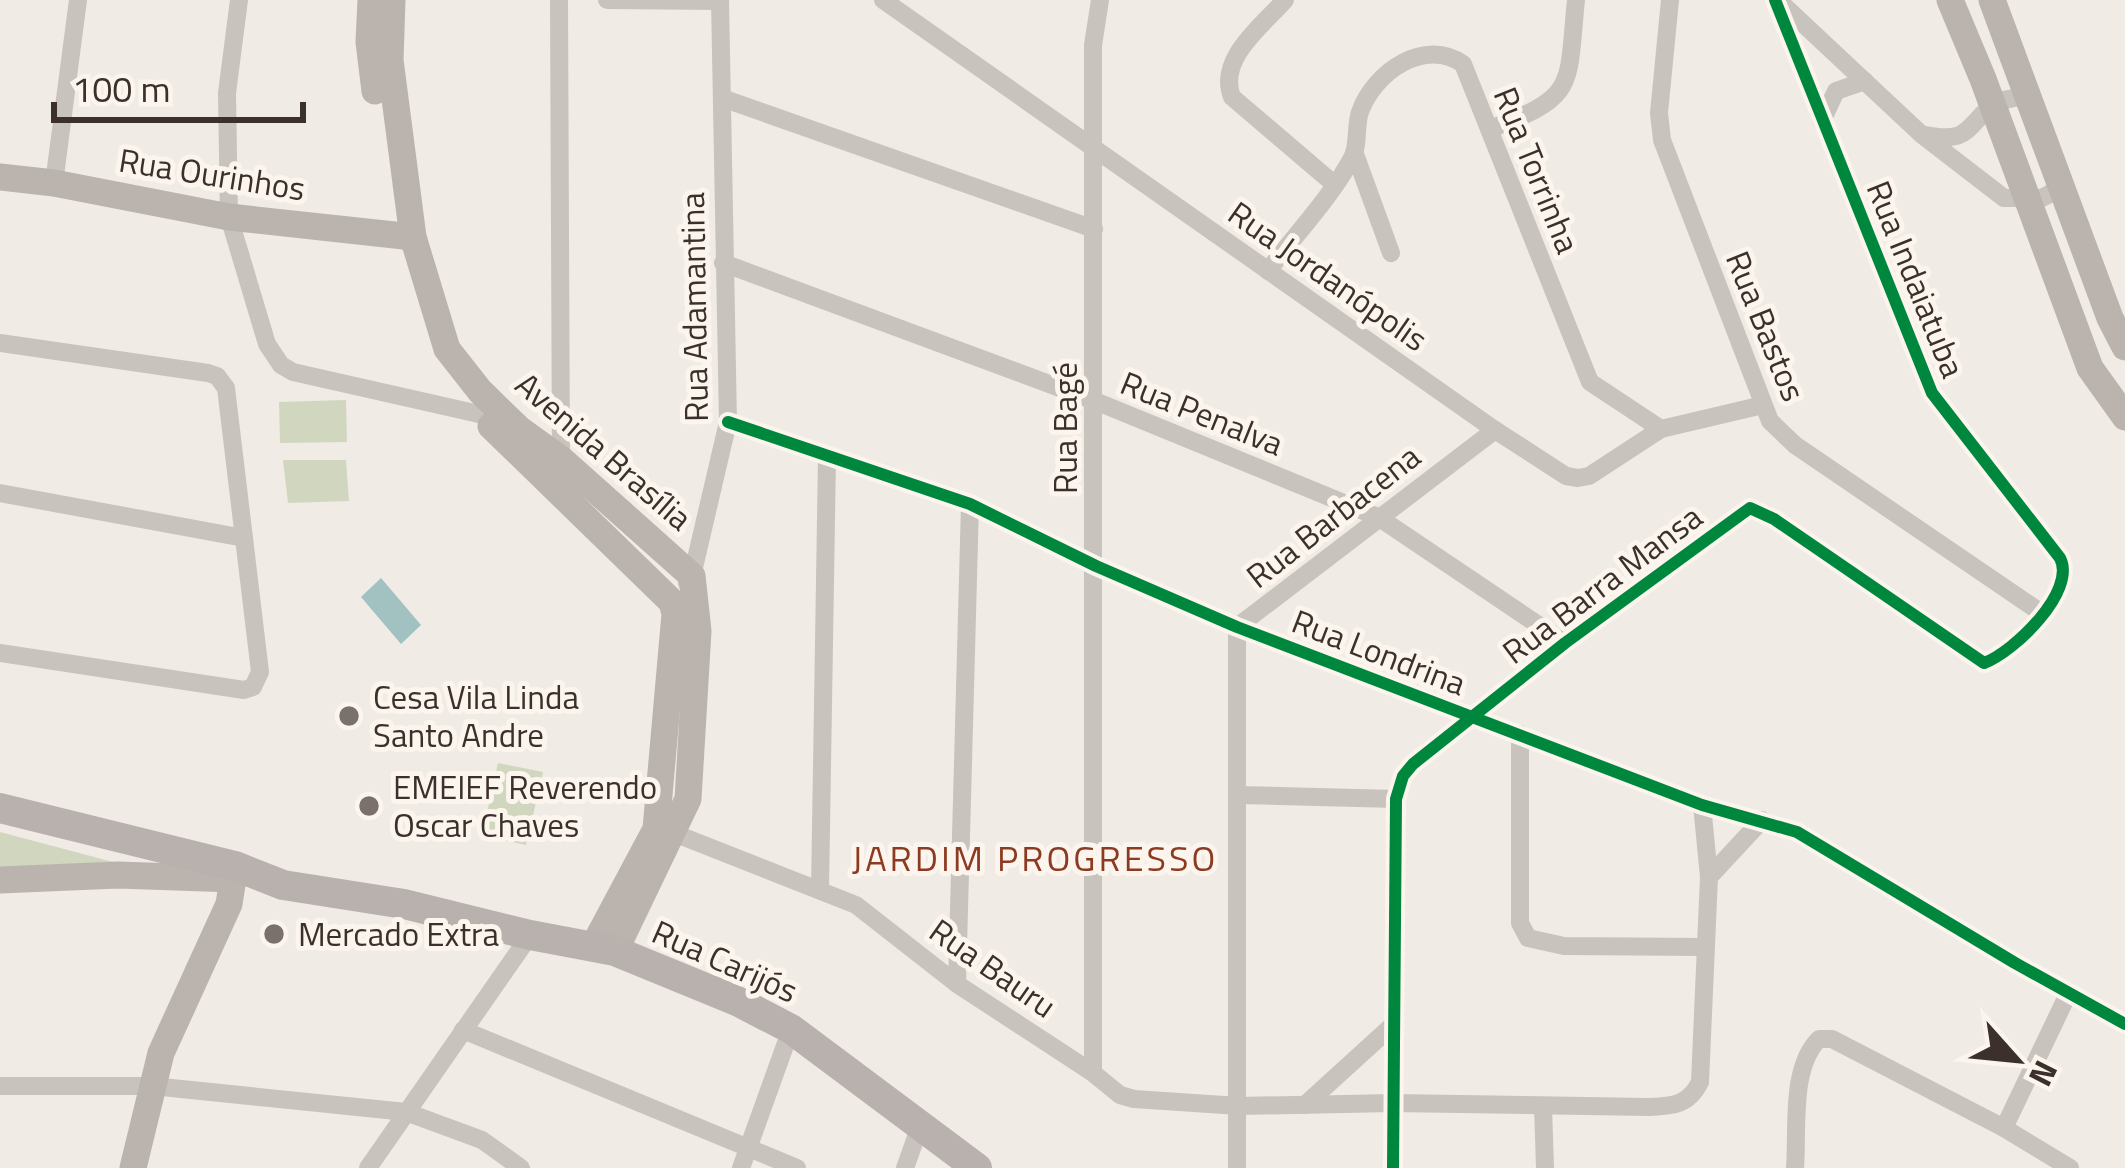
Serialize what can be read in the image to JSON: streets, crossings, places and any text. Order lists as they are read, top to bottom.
{
  "streets": {
    "main road": ["Rua Ourinhos", "Avenida Brasília", "Rua Carijós"],
    "street": [
      "Rua Torrinha",
      "Rua Jordanópolis",
      "Rua Indaiatuba",
      "Rua Adamantina",
      "Rua Bastos",
      "Rua Penalva",
      "Rua Bagé",
      "Rua Barbacena",
      "Rua Barra Mansa",
      "Rua Londrina",
      "Rua Bauru"
    ]
  },
  "crossings": [
    ["Rua Torrinha", "Rua Jordanópolis"],
    ["Rua Ourinhos", "Avenida Brasília"],
    ["Rua Jordanópolis", "Rua Bastos"],
    ["Rua Jordanópolis", "Rua Bagé"],
    ["Rua Jordanópolis", "Rua Barbacena"],
    ["Rua Indaiatuba", "Rua Bastos"],
    ["Rua Indaiatuba", "Rua Barra Mansa"],
    ["Rua Adamantina", "Rua Penalva"],
    ["Rua Adamantina", "Avenida Brasília"],
    ["Rua Adamantina", "Rua Londrina"],
    ["Rua Bastos", "Rua Barra Mansa"],
    ["Rua Penalva", "Rua Bagé"],
    ["Rua Penalva", "Rua Barbacena"],
    ["Rua Penalva", "Rua Barra Mansa"],
    ["Rua Bagé", "Rua Londrina"],
    ["Rua Bagé", "Rua Bauru"],
    ["Avenida Brasília", "Rua Carijós"],
    ["Avenida Brasília", "Rua Bauru"],
    ["Rua Barbacena", "Rua Londrina"],
    ["Rua Barbacena", "Rua Bauru"],
    ["Rua Barra Mansa", "Rua Londrina"]
  ],
  "districts": ["JARDIM PROGRESSO"],
  "places": ["Cesa Vila Linda Santo Andre", "EMEIEF Reverendo Oscar Chaves", "Mercado Extra"],
  "scale_bar": "100 m",
  "north": "bottom right"
}
